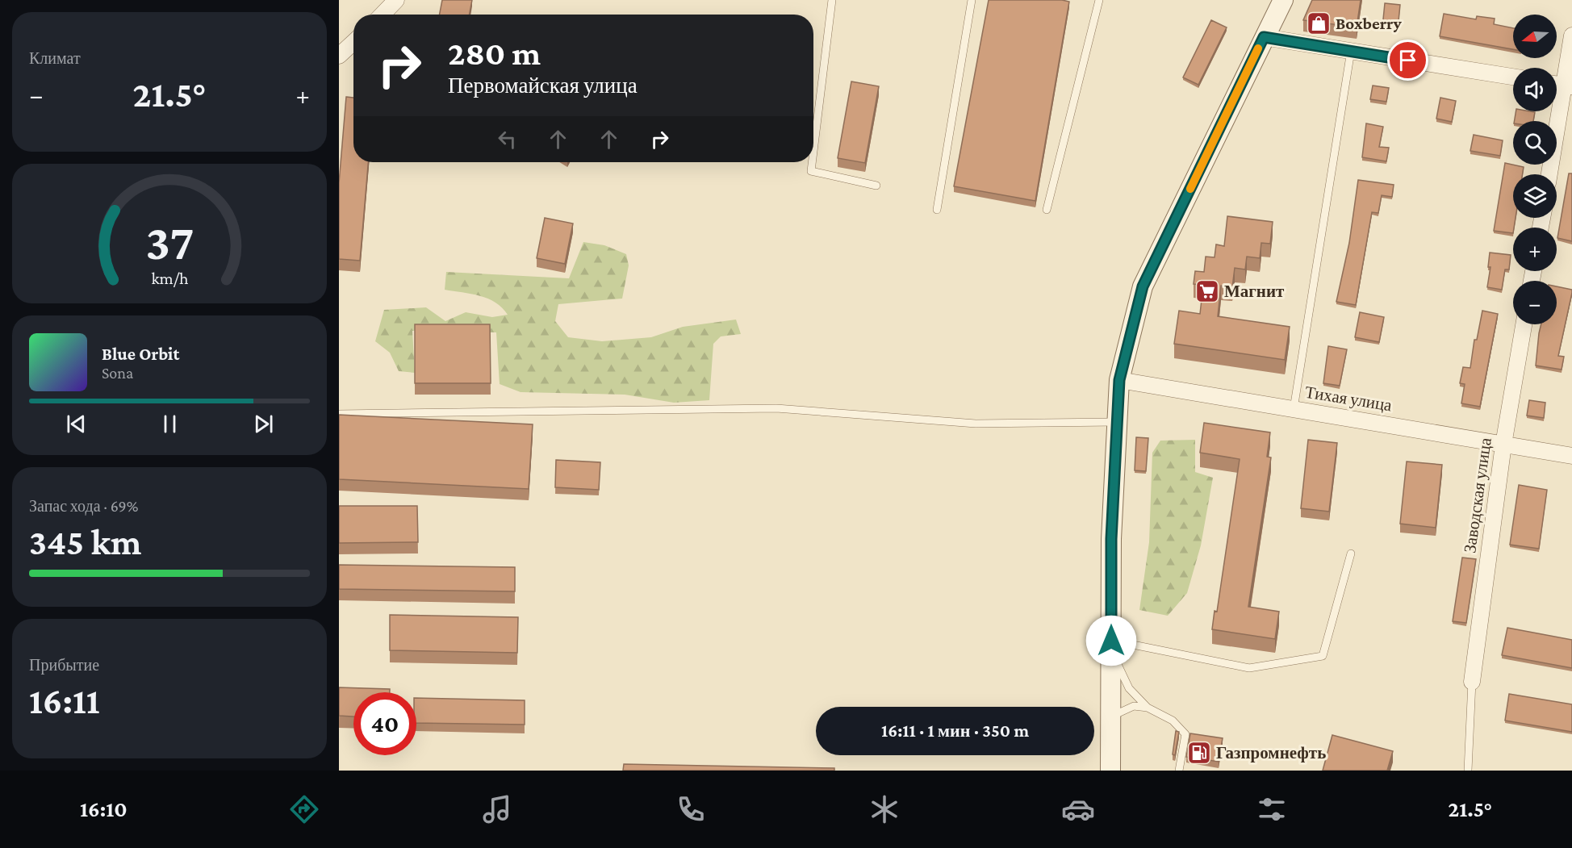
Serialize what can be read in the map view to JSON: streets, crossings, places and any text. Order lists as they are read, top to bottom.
{
  "streets": {
    "street": ["Тихая улица", "Заводская улица"]
  },
  "crossings": [
    ["Тихая улица", "Заводская улица"]
  ],
  "places": {
    "shop": ["Boxberry"],
    "supermarket": ["Магнит"],
    "fuel station": ["Газпромнефть"]
  },
  "north": "left",
  "page": {
    "tile": [
      "Климат",
      ["Запас хода · 69%", "345 km"],
      ["Прибытие", "16:11"]
    ],
    "map_buttons": ["+", "−"],
    "turn": ["280 m", "Первомайская улица"],
    "heat": ["−", "21.5°", "+"],
    "song": ["Blue Orbit", "Sona"],
    "limit": "40",
    "trip": "16:11 · 1 мин · 350 m",
    "tabs": ["16:10", "21.5°"],
    "gauge": ["37", "km/h"]
  }
}
